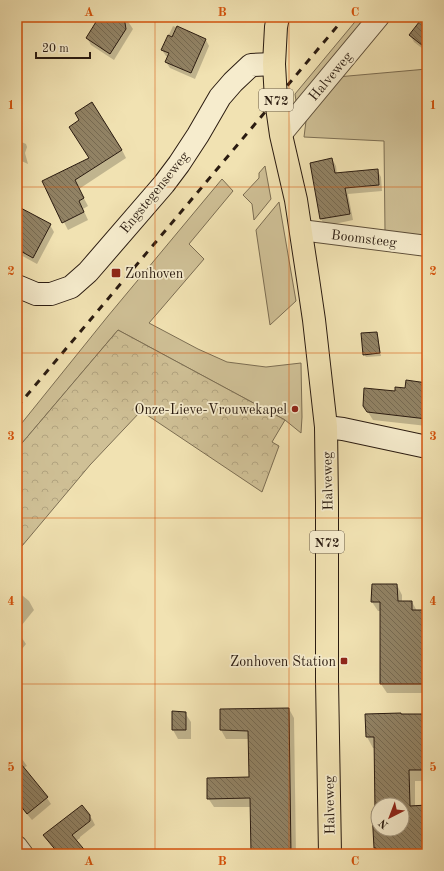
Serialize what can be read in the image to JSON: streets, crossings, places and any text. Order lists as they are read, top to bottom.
{
  "streets": {
    "main road": ["Halveweg", "N72"],
    "street": ["Engstegenseweg", "Boomsteeg"]
  },
  "crossings": [
    ["Halveweg", "N72"],
    ["Halveweg", "Engstegenseweg"],
    ["Halveweg", "Boomsteeg"],
    ["N72", "Engstegenseweg"]
  ],
  "places": {
    "transit": ["Zonhoven", "Zonhoven Station"],
    "other": ["Onze-Lieve-Vrouwekapel"]
  },
  "scale_bar": "20 m",
  "north": "bottom left",
  "grid": {
    "columns": ["A", "B", "C"],
    "rows": [
      "1",
      "2",
      "3",
      "4",
      "5"
    ]
  }
}
